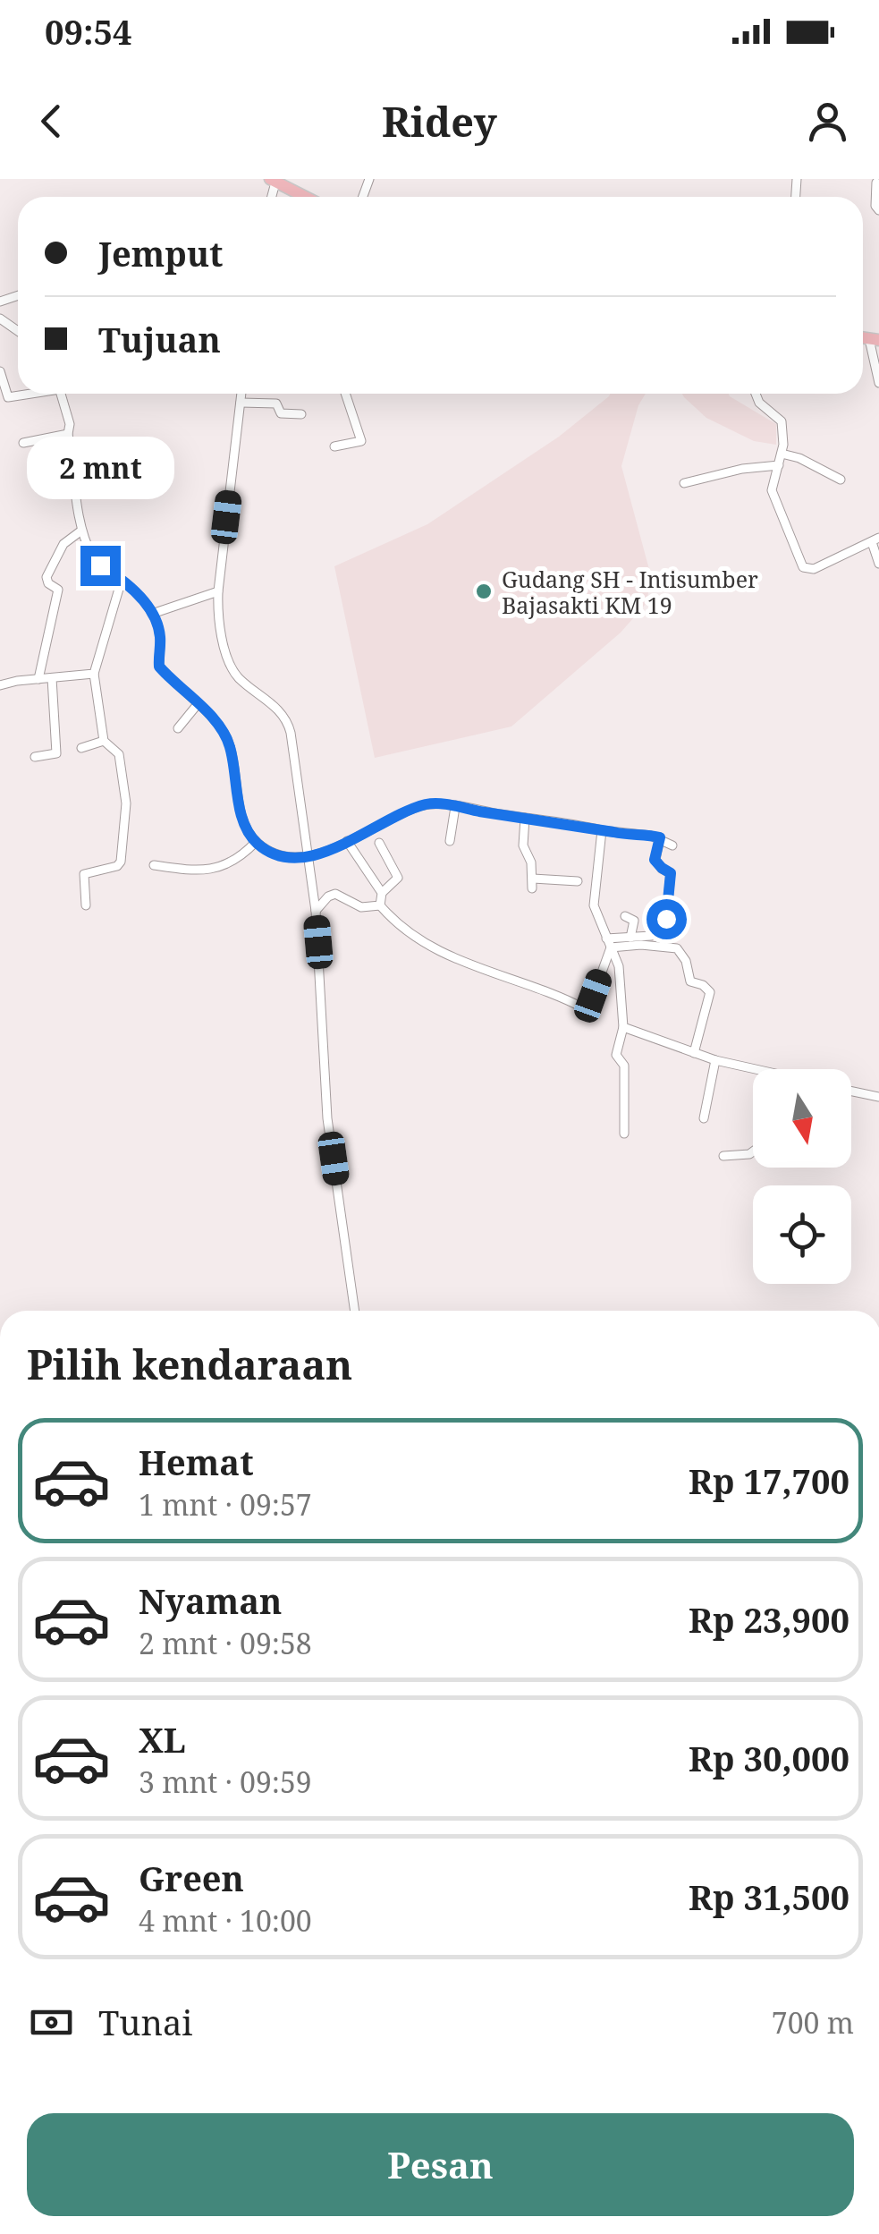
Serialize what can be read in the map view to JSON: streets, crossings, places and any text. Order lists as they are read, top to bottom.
{
  "places": ["Gudang SH - Intisumber Bajasakti KM 19"],
  "north": "bottom",
  "page": {
    "status": "09:54",
    "header": "Ridey",
    "banner": ["Jemput", "Tujuan"],
    "bubble": "2 mnt",
    "heading": "Pilih kendaraan",
    "list": [
      {
        "name": "Hemat",
        "note": "1 mnt · 09:57",
        "value": "Rp 17,700"
      },
      {
        "name": "Nyaman",
        "note": "2 mnt · 09:58",
        "value": "Rp 23,900"
      },
      {
        "name": "XL",
        "note": "3 mnt · 09:59",
        "value": "Rp 30,000"
      },
      {
        "name": "Green",
        "note": "4 mnt · 10:00",
        "value": "Rp 31,500"
      }
    ],
    "pay": ["Tunai", "700 m"],
    "buttons": "Pesan"
  }
}
